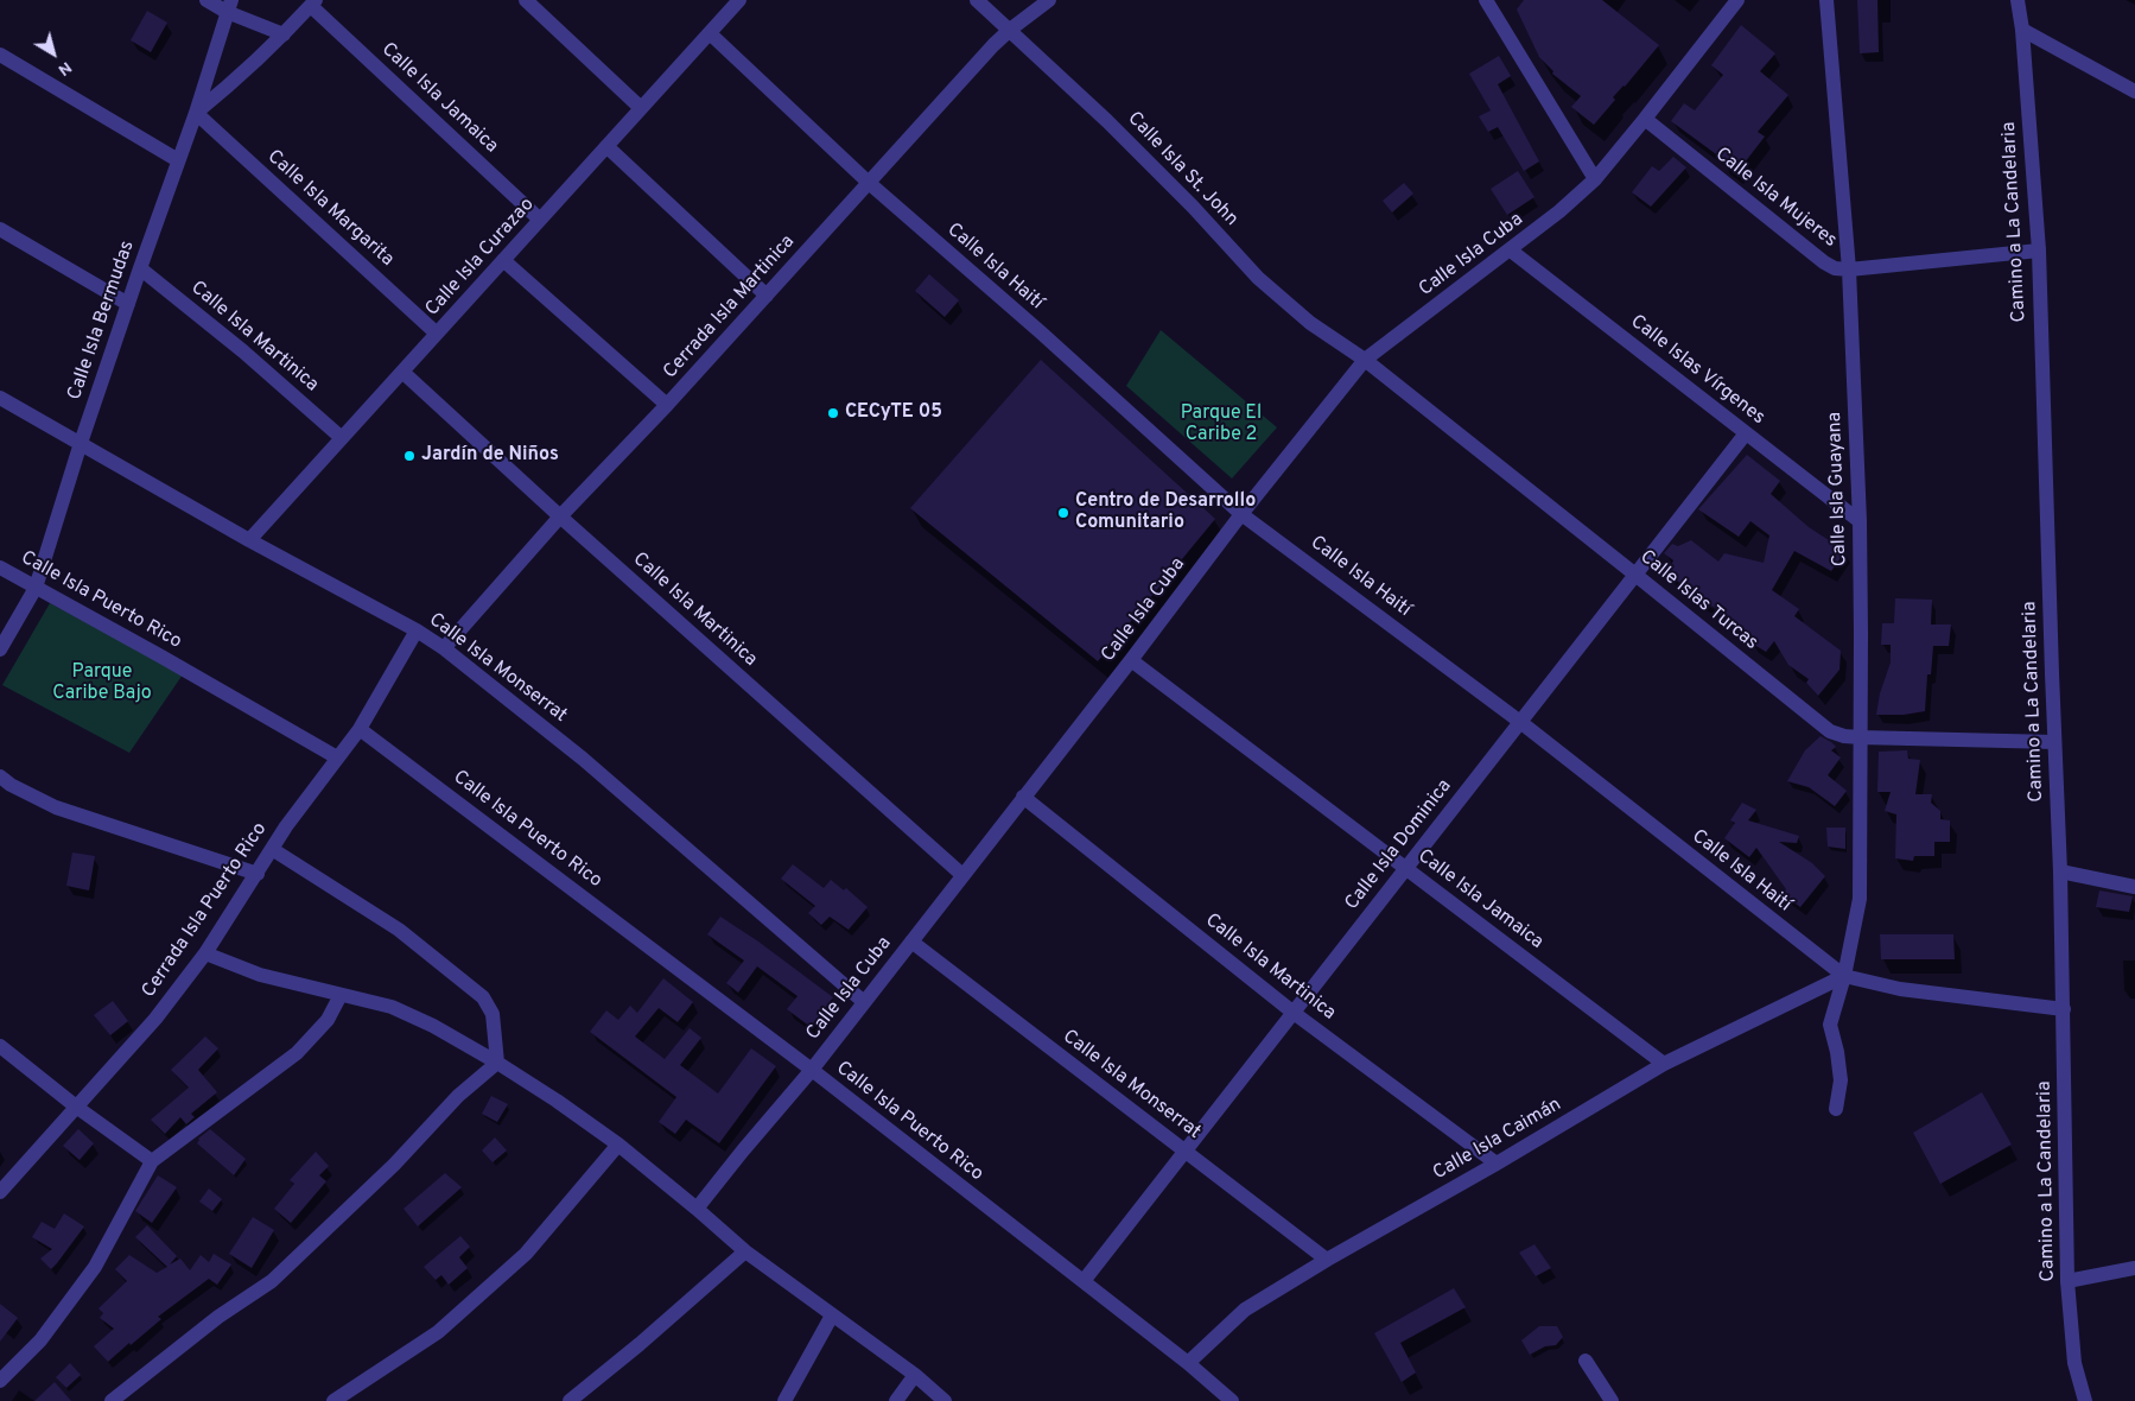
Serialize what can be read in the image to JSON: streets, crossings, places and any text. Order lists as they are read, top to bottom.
{
  "streets": {
    "street": [
      "Calle Isla Jamaica",
      "Calle Isla St. John",
      "Calle Isla Mujeres",
      "Calle Isla Margarita",
      "Camino a La Candelaria",
      "Calle Isla Cuba",
      "Calle Isla Curazao",
      "Calle Isla Haití",
      "Cerrada Isla Martinica",
      "Calle Isla Bermudas",
      "Calle Isla Martinica",
      "Calle Islas Vírgenes",
      "Calle Isla Guayana",
      "Calle Isla Puerto Rico",
      "Calle Islas Turcas",
      "Calle Isla Monserrat",
      "Calle Isla Dominica",
      "Cerrada Isla Puerto Rico",
      "Calle Isla Caimán"
    ]
  },
  "crossings": [
    ["Calle Isla Jamaica", "Calle Isla Cuba"],
    ["Calle Isla Jamaica", "Calle Isla Curazao"],
    ["Calle Isla Jamaica", "Calle Isla Dominica"],
    ["Calle Isla Jamaica", "Calle Isla Caimán"],
    ["Calle Isla St. John", "Calle Isla Cuba"],
    ["Calle Isla St. John", "Cerrada Isla Martinica"],
    ["Calle Isla St. John", "Calle Islas Turcas"],
    ["Calle Isla Mujeres", "Camino a La Candelaria"],
    ["Calle Isla Mujeres", "Calle Isla Cuba"],
    ["Calle Isla Mujeres", "Calle Isla Guayana"],
    ["Calle Isla Margarita", "Calle Isla Curazao"],
    ["Calle Isla Margarita", "Calle Isla Bermudas"],
    ["Camino a La Candelaria", "Calle Isla Haití"],
    ["Camino a La Candelaria", "Calle Islas Turcas"],
    ["Calle Isla Cuba", "Calle Isla Haití"],
    ["Calle Isla Cuba", "Calle Isla Martinica"],
    ["Calle Isla Cuba", "Calle Islas Vírgenes"],
    ["Calle Isla Cuba", "Calle Isla Puerto Rico"],
    ["Calle Isla Cuba", "Calle Islas Turcas"],
    ["Calle Isla Cuba", "Calle Isla Monserrat"],
    ["Calle Isla Curazao", "Calle Isla Haití"],
    ["Calle Isla Curazao", "Calle Isla Martinica"],
    ["Calle Isla Curazao", "Calle Isla Monserrat"],
    ["Calle Isla Haití", "Cerrada Isla Martinica"],
    ["Calle Isla Haití", "Calle Isla Guayana"],
    ["Calle Isla Haití", "Calle Isla Dominica"],
    ["Calle Isla Haití", "Calle Isla Caimán"],
    ["Cerrada Isla Martinica", "Calle Isla Martinica"],
    ["Cerrada Isla Martinica", "Calle Isla Monserrat"],
    ["Calle Isla Bermudas", "Calle Isla Martinica"],
    ["Calle Isla Bermudas", "Calle Isla Puerto Rico"],
    ["Calle Isla Bermudas", "Calle Isla Monserrat"],
    ["Calle Isla Martinica", "Calle Isla Dominica"],
    ["Calle Isla Martinica", "Calle Isla Caimán"],
    ["Calle Islas Vírgenes", "Calle Isla Guayana"],
    ["Calle Islas Vírgenes", "Calle Isla Dominica"],
    ["Calle Isla Guayana", "Calle Islas Turcas"],
    ["Calle Isla Guayana", "Calle Isla Caimán"],
    ["Calle Isla Puerto Rico", "Calle Isla Dominica"],
    ["Calle Isla Puerto Rico", "Cerrada Isla Puerto Rico"],
    ["Calle Isla Puerto Rico", "Calle Isla Caimán"],
    ["Calle Islas Turcas", "Calle Isla Dominica"],
    ["Calle Isla Monserrat", "Calle Isla Dominica"],
    ["Calle Isla Monserrat", "Cerrada Isla Puerto Rico"],
    ["Calle Isla Monserrat", "Calle Isla Caimán"]
  ],
  "parks": ["Parque El Caribe 2", "Parque Caribe Bajo"],
  "places": ["CECyTE 05", "Jardín de Niños", "Centro de Desarrollo Comunitario"],
  "north": "bottom right"
}
